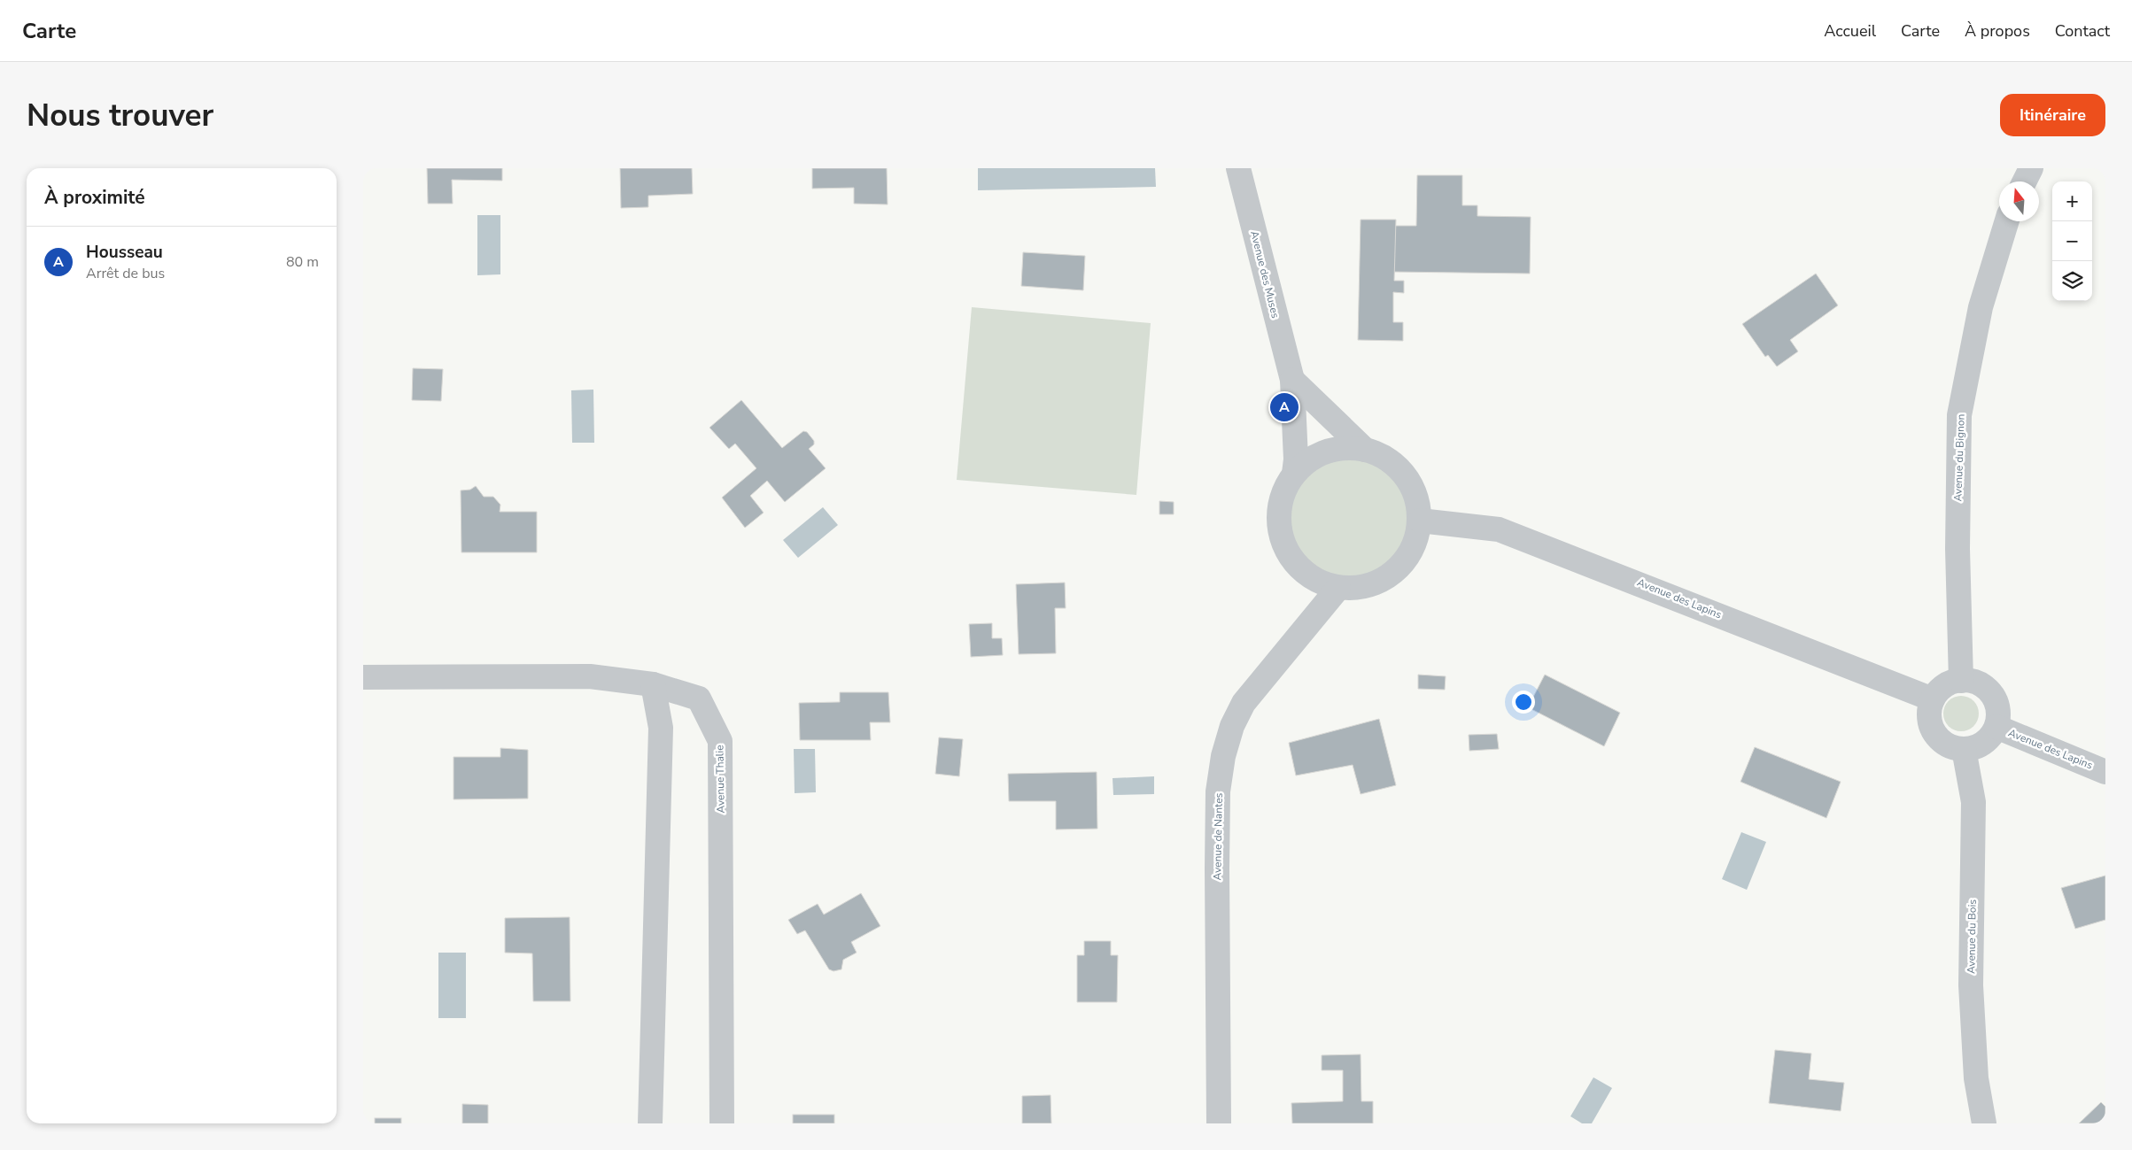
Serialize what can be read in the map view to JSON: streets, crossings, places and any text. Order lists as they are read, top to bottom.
{
  "streets": {
    "street": [
      "Avenue des Muses",
      "Avenue du Bignon",
      "Avenue des Lapins",
      "Avenue Thalie",
      "Avenue de Nantes",
      "Avenue du Bois"
    ]
  },
  "crossings": [
    ["Avenue des Muses", "Avenue des Lapins"],
    ["Avenue des Muses", "Avenue de Nantes"],
    ["Avenue du Bignon", "Avenue des Lapins"],
    ["Avenue du Bignon", "Avenue du Bois"],
    ["Avenue des Lapins", "Avenue de Nantes"],
    ["Avenue des Lapins", "Avenue du Bois"]
  ],
  "north": "top",
  "page": {
    "header": "Carte",
    "nav": [
      "Accueil",
      "Carte",
      "À propos",
      "Contact"
    ],
    "buttons": "Itinéraire",
    "title": "Nous trouver",
    "heading": "À proximité",
    "map_buttons": ["+", "−"],
    "list": [
      {
        "mark": "A",
        "name": "Housseau",
        "note": "Arrêt de bus",
        "value": "80 m"
      }
    ],
    "pins": "A"
  }
}
